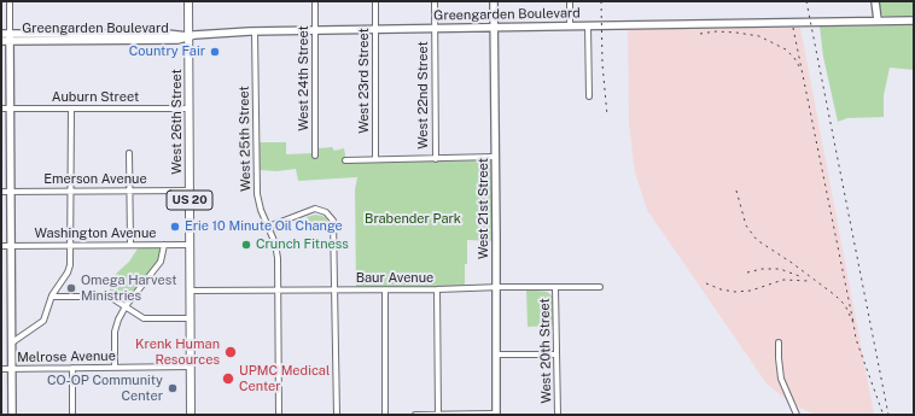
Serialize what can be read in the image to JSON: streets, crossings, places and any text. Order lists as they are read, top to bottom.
{
  "streets": {
    "main road": ["West 26th Street", "US 20"],
    "street": [
      "Greengarden Boulevard",
      "West 24th Street",
      "West 23rd Street",
      "West 22nd Street",
      "Auburn Street",
      "West 25th Street",
      "Emerson Avenue",
      "West 21st Street",
      "Washington Avenue",
      "Baur Avenue",
      "West 20th Street",
      "Melrose Avenue"
    ]
  },
  "crossings": [
    ["Greengarden Boulevard", "West 24th Street"],
    ["Greengarden Boulevard", "West 23rd Street"],
    ["Greengarden Boulevard", "West 22nd Street"],
    ["Greengarden Boulevard", "West 26th Street"],
    ["Greengarden Boulevard", "West 25th Street"],
    ["Greengarden Boulevard", "West 21st Street"],
    ["Auburn Street", "West 26th Street"],
    ["West 26th Street", "Emerson Avenue"],
    ["West 26th Street", "Washington Avenue"],
    ["West 26th Street", "Baur Avenue"],
    ["West 26th Street", "Melrose Avenue"],
    ["West 25th Street", "Baur Avenue"],
    ["West 21st Street", "Baur Avenue"],
    ["Baur Avenue", "West 20th Street"]
  ],
  "parks": ["Brabender Park"],
  "places": [
    "Country Fair",
    "Erie 10 Minute Oil Change",
    "Crunch Fitness",
    "Omega Harvest Ministries",
    "Krenk Human Resources",
    "UPMC Medical Center",
    "CO-OP Community Center"
  ]
}
